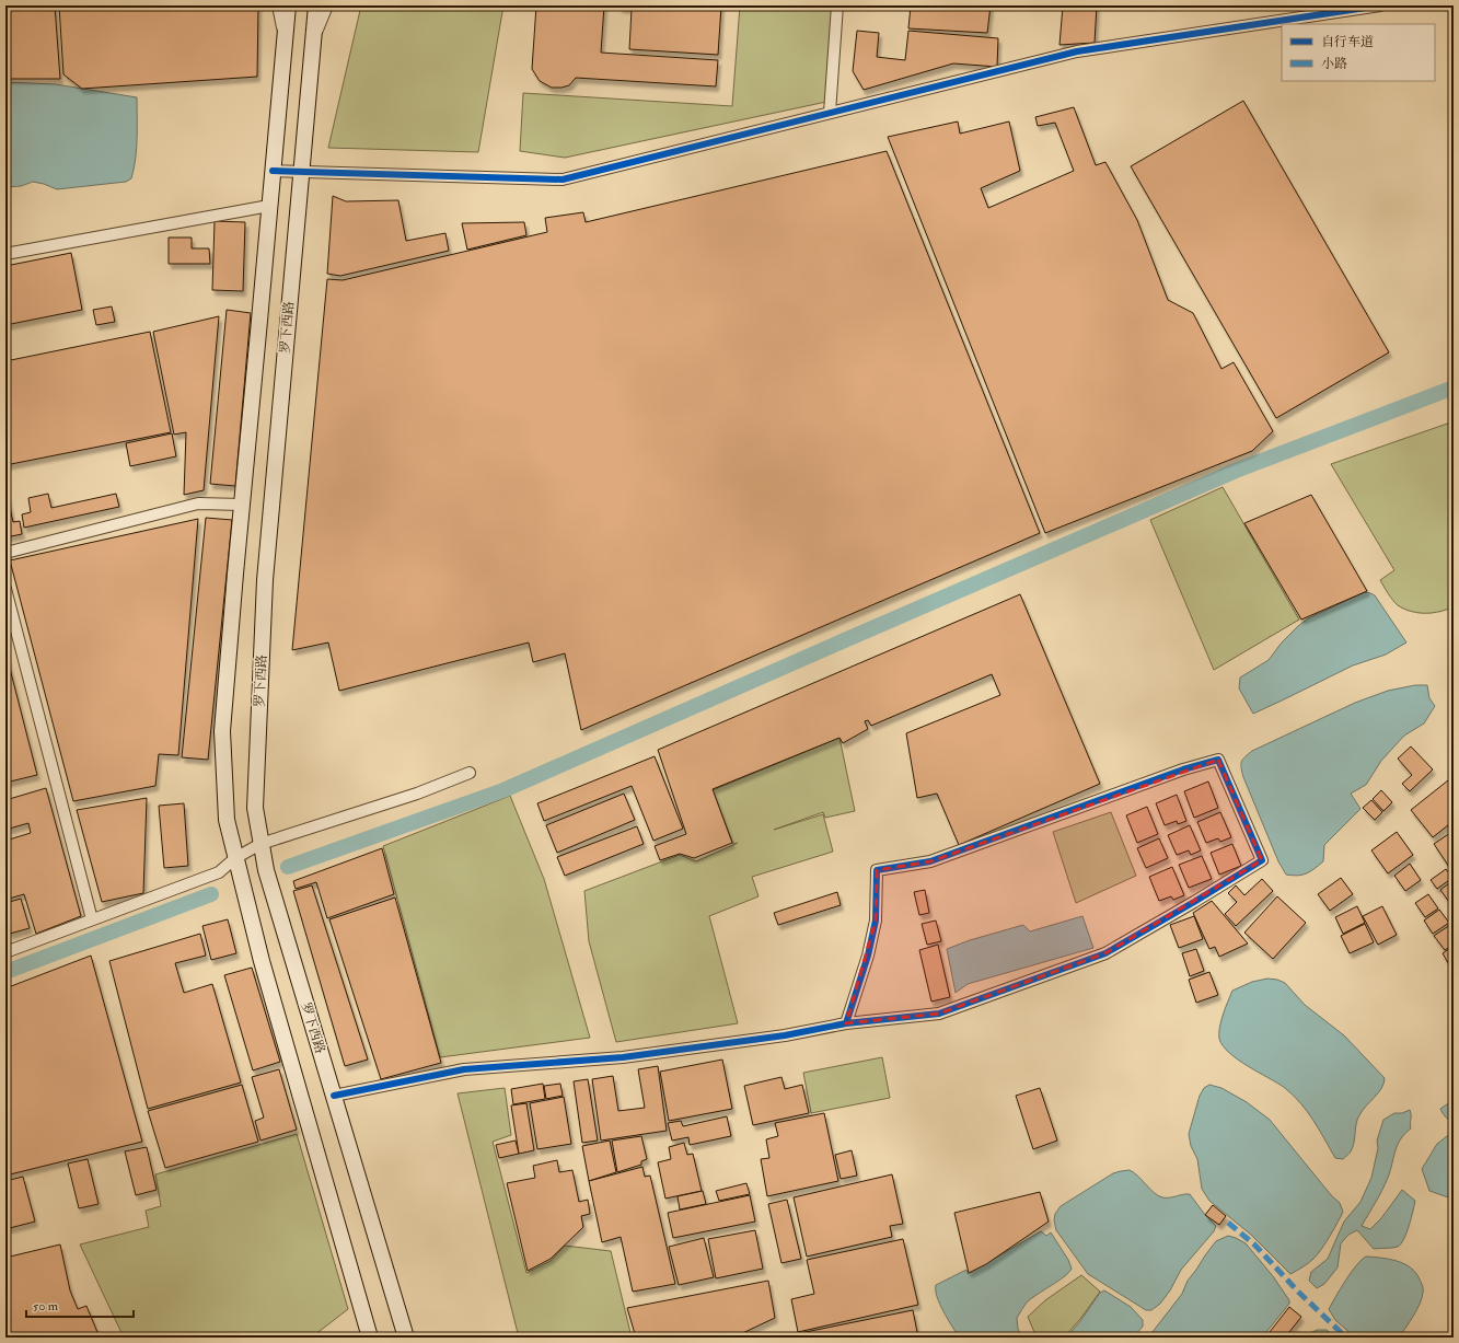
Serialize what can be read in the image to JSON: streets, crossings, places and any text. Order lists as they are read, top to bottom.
{
  "streets": {
    "main road": ["罗下西路"]
  },
  "legend": ["自行车道", "小路"],
  "scale_bar": "50 m"
}
